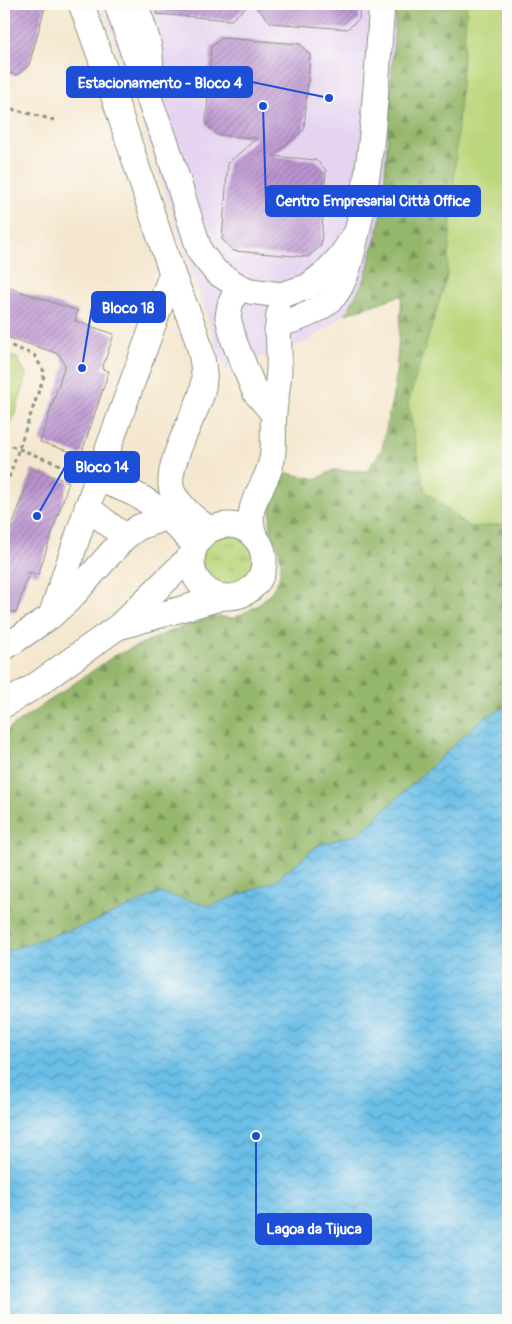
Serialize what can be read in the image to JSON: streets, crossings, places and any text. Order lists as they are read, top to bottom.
{
  "places": [
    "Estacionamento - Bloco 4",
    "Centro Empresarial Città Office",
    "Bloco 18",
    "Bloco 14",
    "Lagoa da Tijuca"
  ]
}
